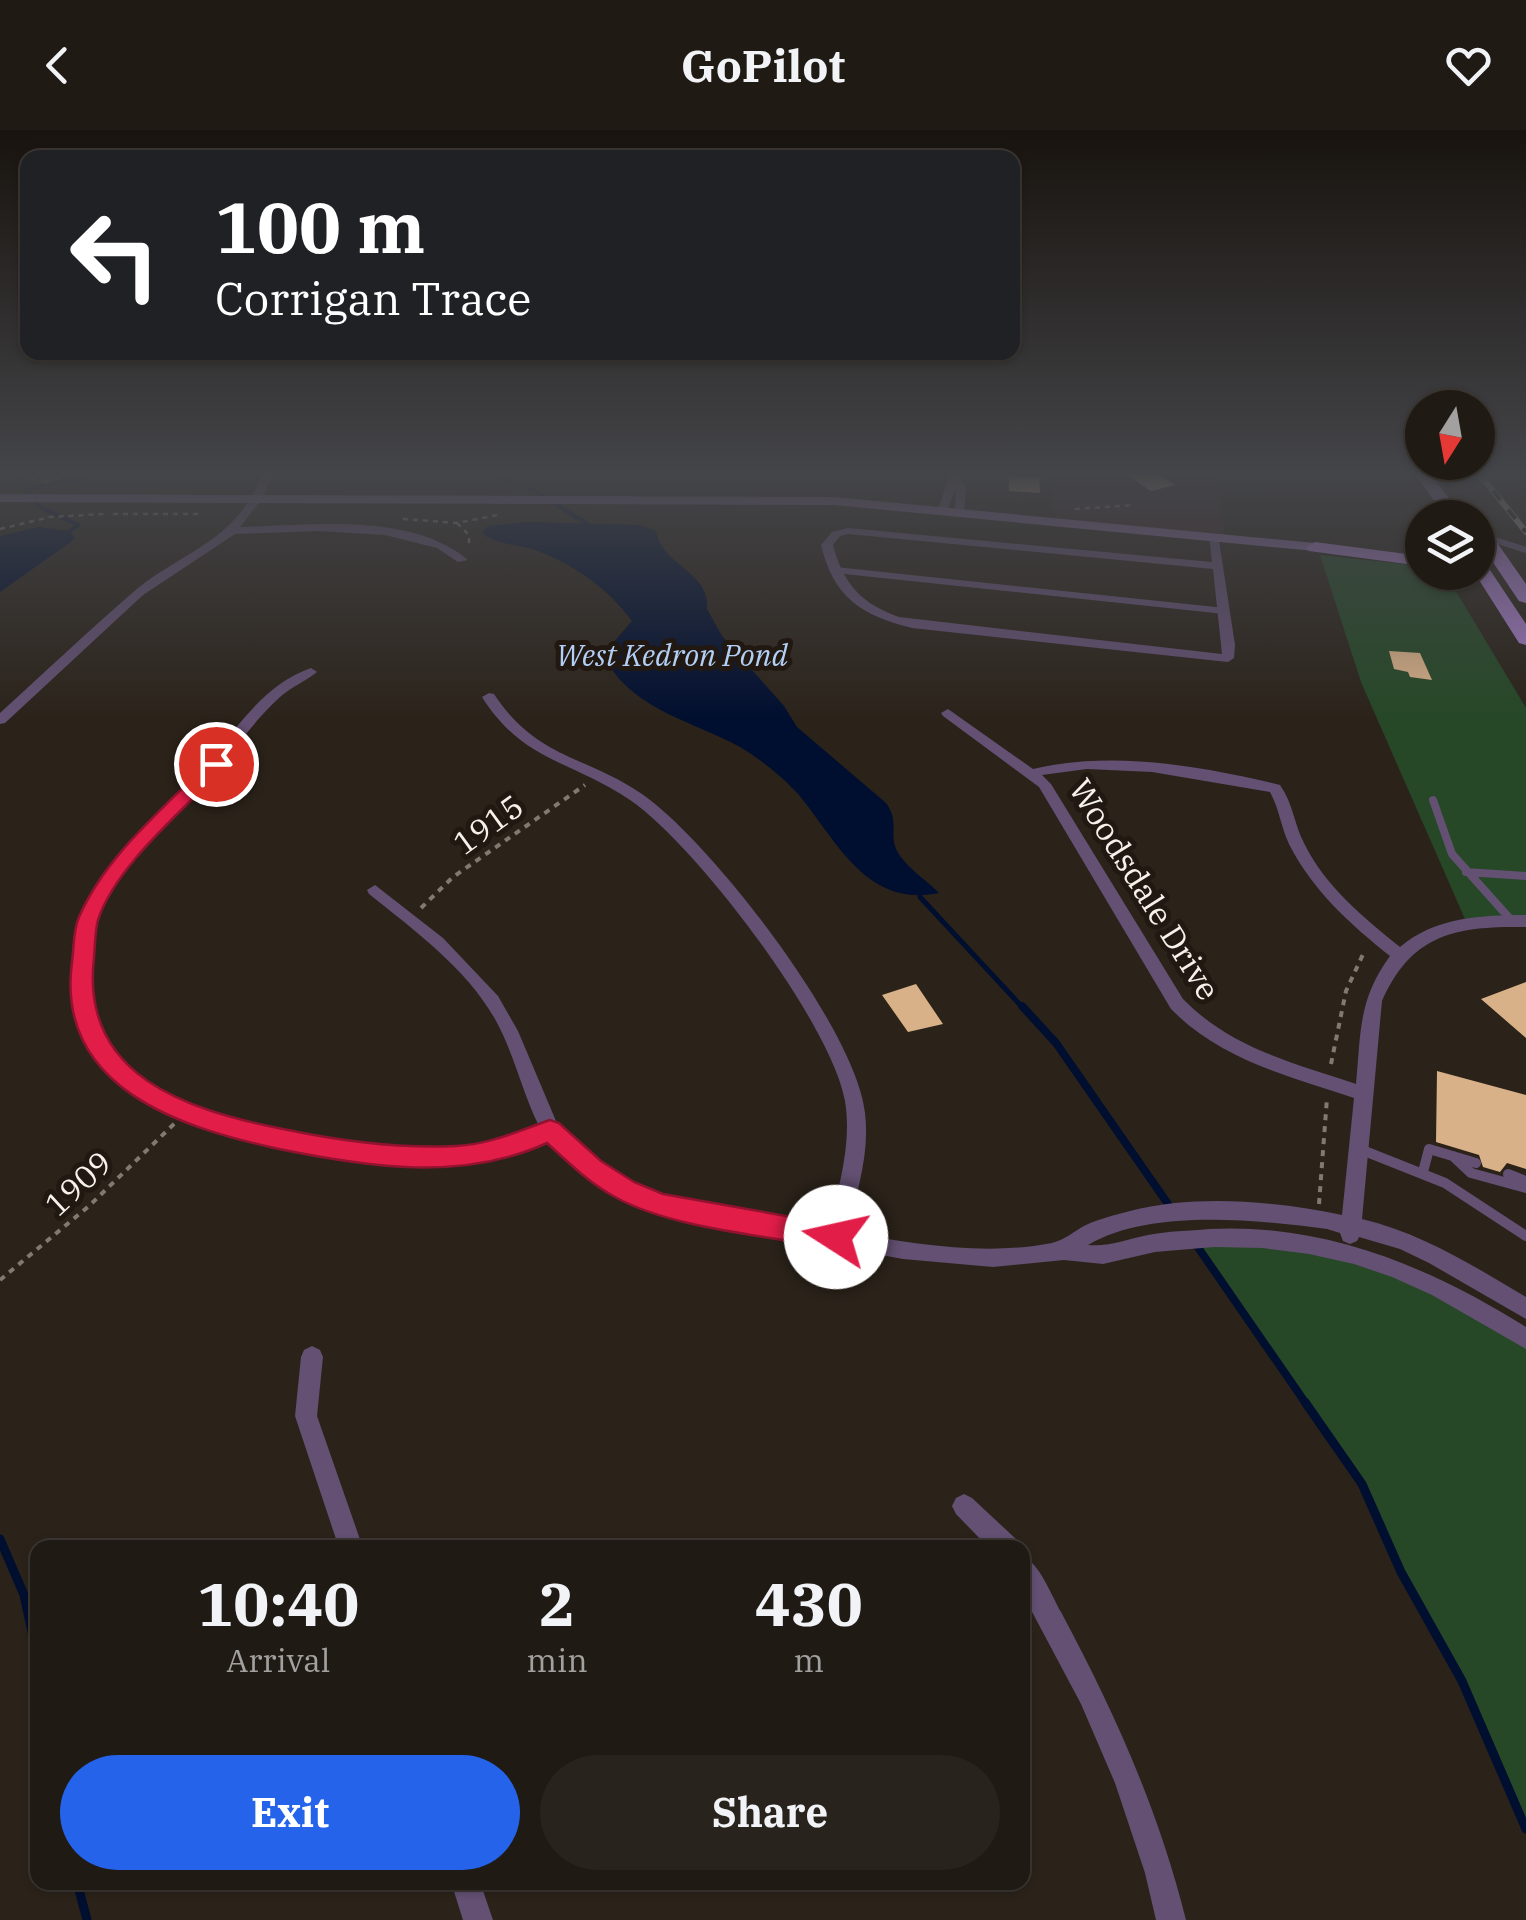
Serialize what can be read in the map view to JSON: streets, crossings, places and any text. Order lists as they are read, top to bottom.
{
  "streets": {
    "street": ["Woodsdale Drive"],
    "path": ["1915", "1909"]
  },
  "water": ["West Kedron Pond"],
  "north": "bottom",
  "page": {
    "header": "GoPilot",
    "turn": ["100 m", "Corrigan Trace"],
    "eta": [
      "10:40",
      "Arrival",
      "2",
      "min",
      "430",
      "m"
    ],
    "buttons": ["Exit", "Share"]
  }
}
